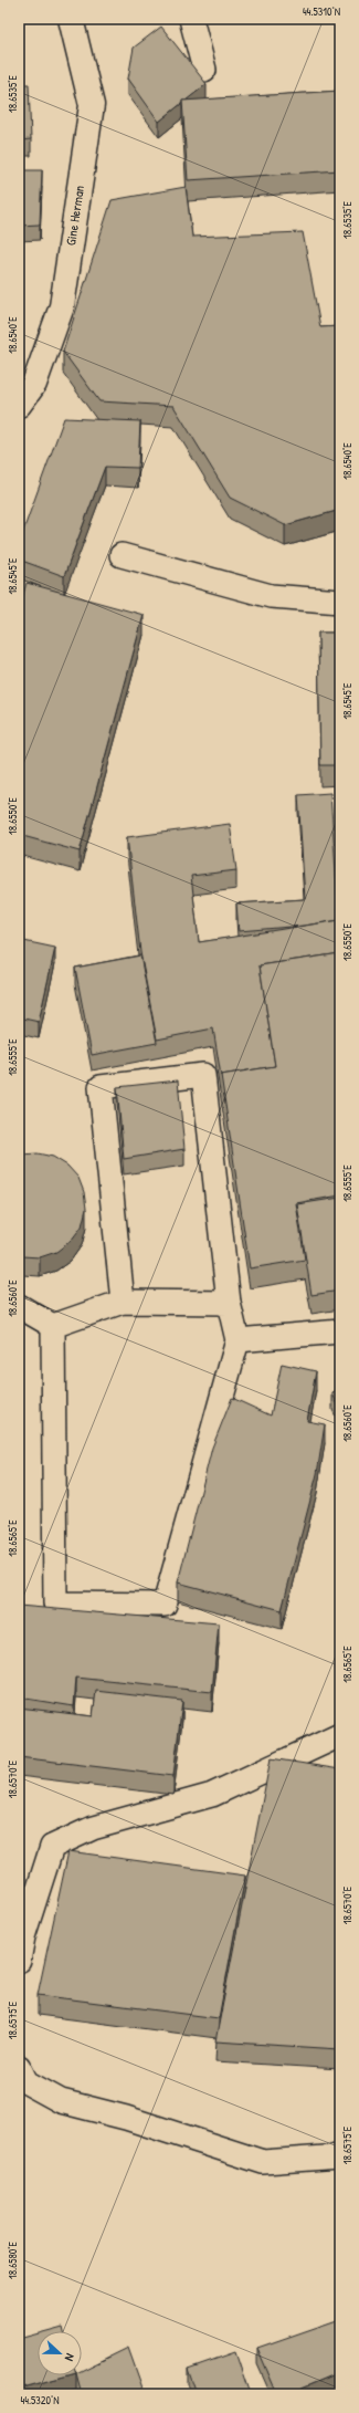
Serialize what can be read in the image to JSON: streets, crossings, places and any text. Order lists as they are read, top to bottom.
{
  "streets": {
    "street": ["Gine Herman"]
  },
  "north": "right",
  "coordinates": [
    "44.5310°N",
    "18.6535°E",
    "18.6540°E",
    "18.6545°E",
    "18.6550°E",
    "18.6555°E",
    "18.6560°E",
    "18.6565°E",
    "18.6570°E",
    "18.6575°E",
    "18.6580°E",
    "44.5320°N"
  ]
}
